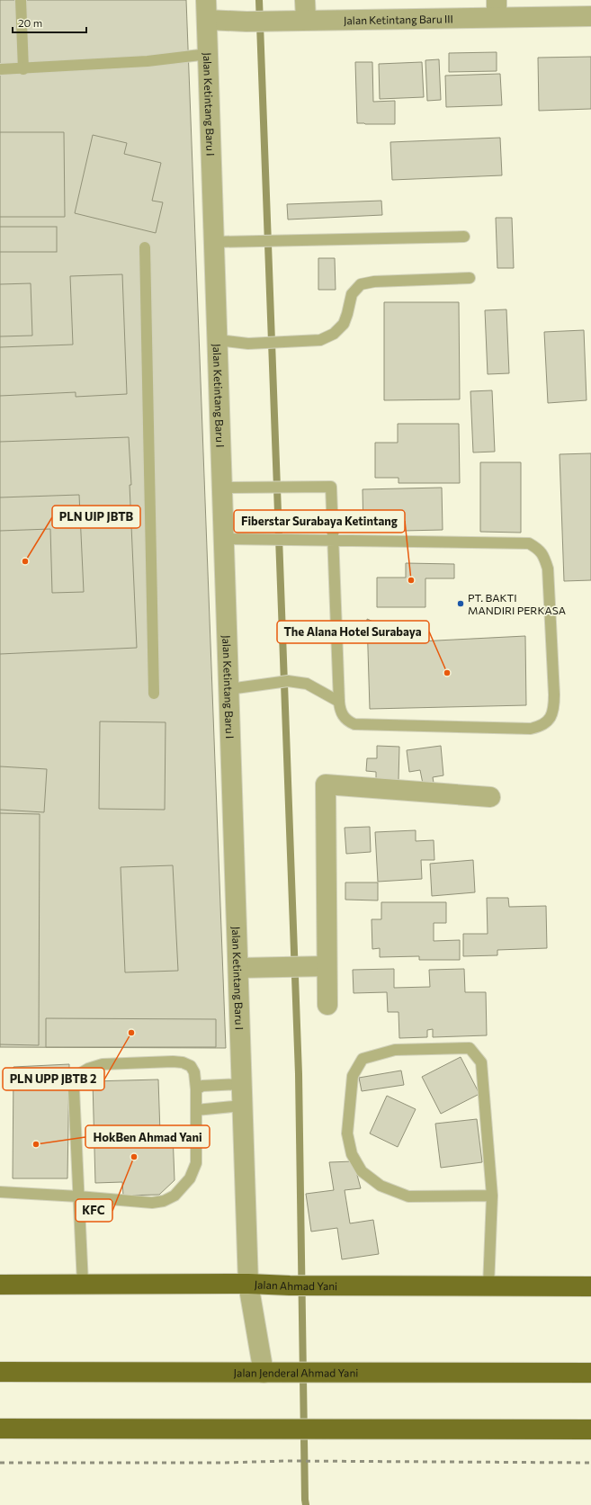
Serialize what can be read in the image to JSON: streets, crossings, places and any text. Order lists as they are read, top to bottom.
{
  "streets": {
    "highway": ["Jalan Ahmad Yani", "Jalan Jenderal Ahmad Yani"],
    "street": ["Jalan Ketintang Baru III", "Jalan Ketintang Baru I"]
  },
  "crossings": [
    ["Jalan Ketintang Baru III", "Jalan Ketintang Baru I"],
    ["Jalan Ketintang Baru I", "Jalan Ahmad Yani"],
    ["Jalan Ketintang Baru I", "Jalan Jenderal Ahmad Yani"]
  ],
  "places": [
    "PLN UIP JBTB",
    "Fiberstar Surabaya Ketintang",
    "PT. BAKTI MANDIRI PERKASA",
    "The Alana Hotel Surabaya",
    "PLN UPP JBTB 2",
    "HokBen Ahmad Yani",
    "KFC"
  ],
  "scale_bar": "20 m"
}
